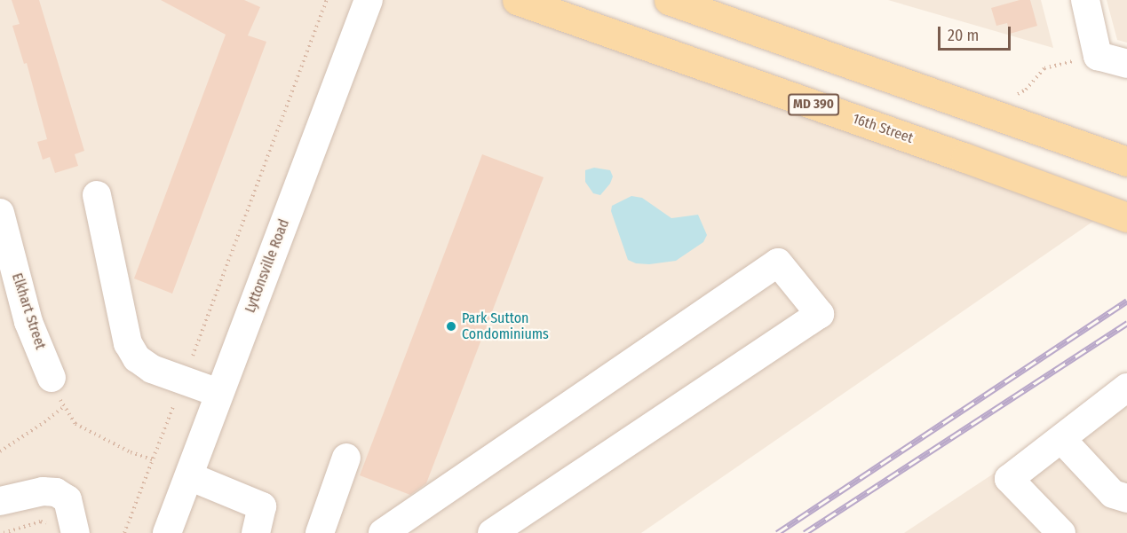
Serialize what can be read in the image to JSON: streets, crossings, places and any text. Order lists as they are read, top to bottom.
{
  "streets": {
    "main road": ["MD 390", "16th Street"],
    "street": ["Lyttonsville Road", "Elkhart Street"]
  },
  "places": ["Park Sutton Condominiums"],
  "scale_bar": "20 m"
}
